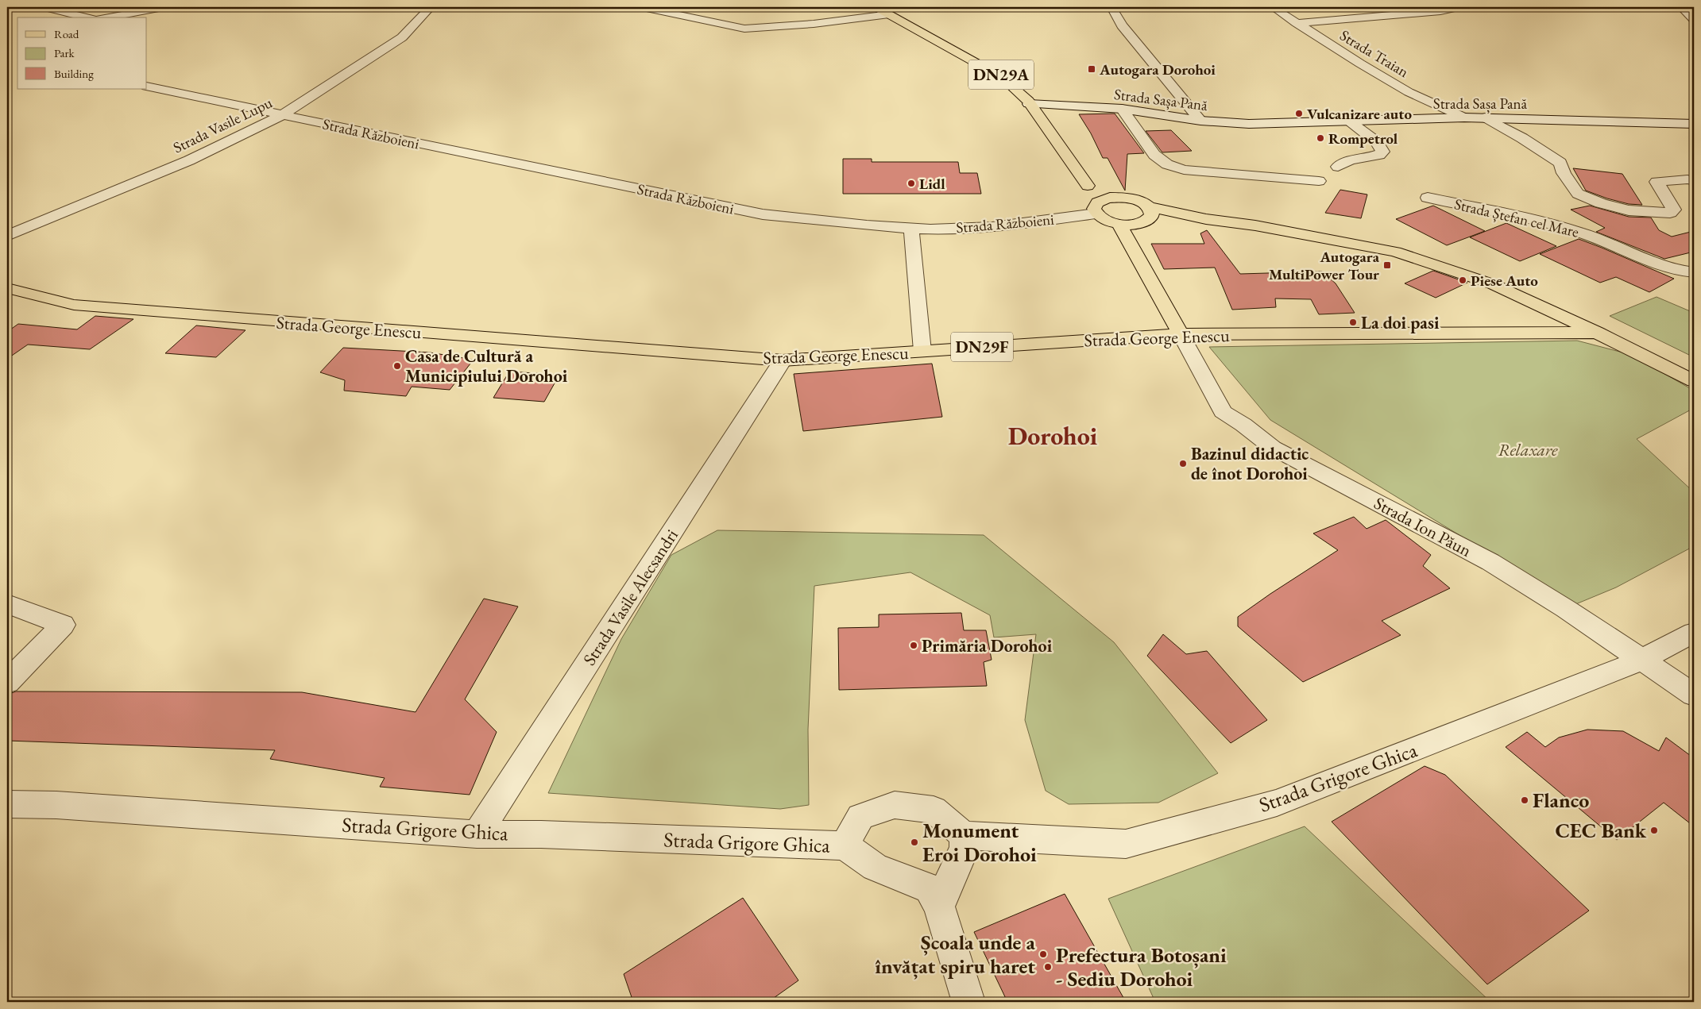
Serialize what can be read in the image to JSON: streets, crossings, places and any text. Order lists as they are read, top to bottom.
{
  "streets": {
    "main road": ["DN29A", "Strada George Enescu", "DN29F"],
    "street": [
      "Strada Traian",
      "Strada Sașa Pană",
      "Strada Vasile Lupu",
      "Strada Războieni",
      "Strada Ștefan cel Mare",
      "Strada Ion Păun",
      "Strada Vasile Alecsandri",
      "Strada Grigore Ghica"
    ]
  },
  "crossings": [
    ["Strada Traian", "Strada Sașa Pană"],
    ["DN29A", "Strada Sașa Pană"],
    ["DN29A", "Strada Războieni"],
    ["Strada Vasile Lupu", "Strada Războieni"],
    ["Strada George Enescu", "Strada Ion Păun"],
    ["Strada George Enescu", "Strada Vasile Alecsandri"],
    ["Strada Ion Păun", "Strada Grigore Ghica"],
    ["Strada Vasile Alecsandri", "Strada Grigore Ghica"]
  ],
  "districts": ["Dorohoi"],
  "parks": ["Relaxare"],
  "places": {
    "transit": ["Autogara Dorohoi", "Autogara MultiPower Tour"],
    "other": [
      "Vulcanizare auto",
      "Rompetrol",
      "Lidl",
      "Piese Auto",
      "La doi pasi",
      "Casa de Cultură a Municipiului Dorohoi",
      "Bazinul didactic de înot Dorohoi",
      "Primăria Dorohoi",
      "Flanco",
      "CEC Bank",
      "Monument Eroi Dorohoi",
      "Școala unde a învățat spiru haret",
      "Prefectura Botoșani - Sediu Dorohoi"
    ]
  },
  "legend": ["Road", "Park", "Building"]
}
